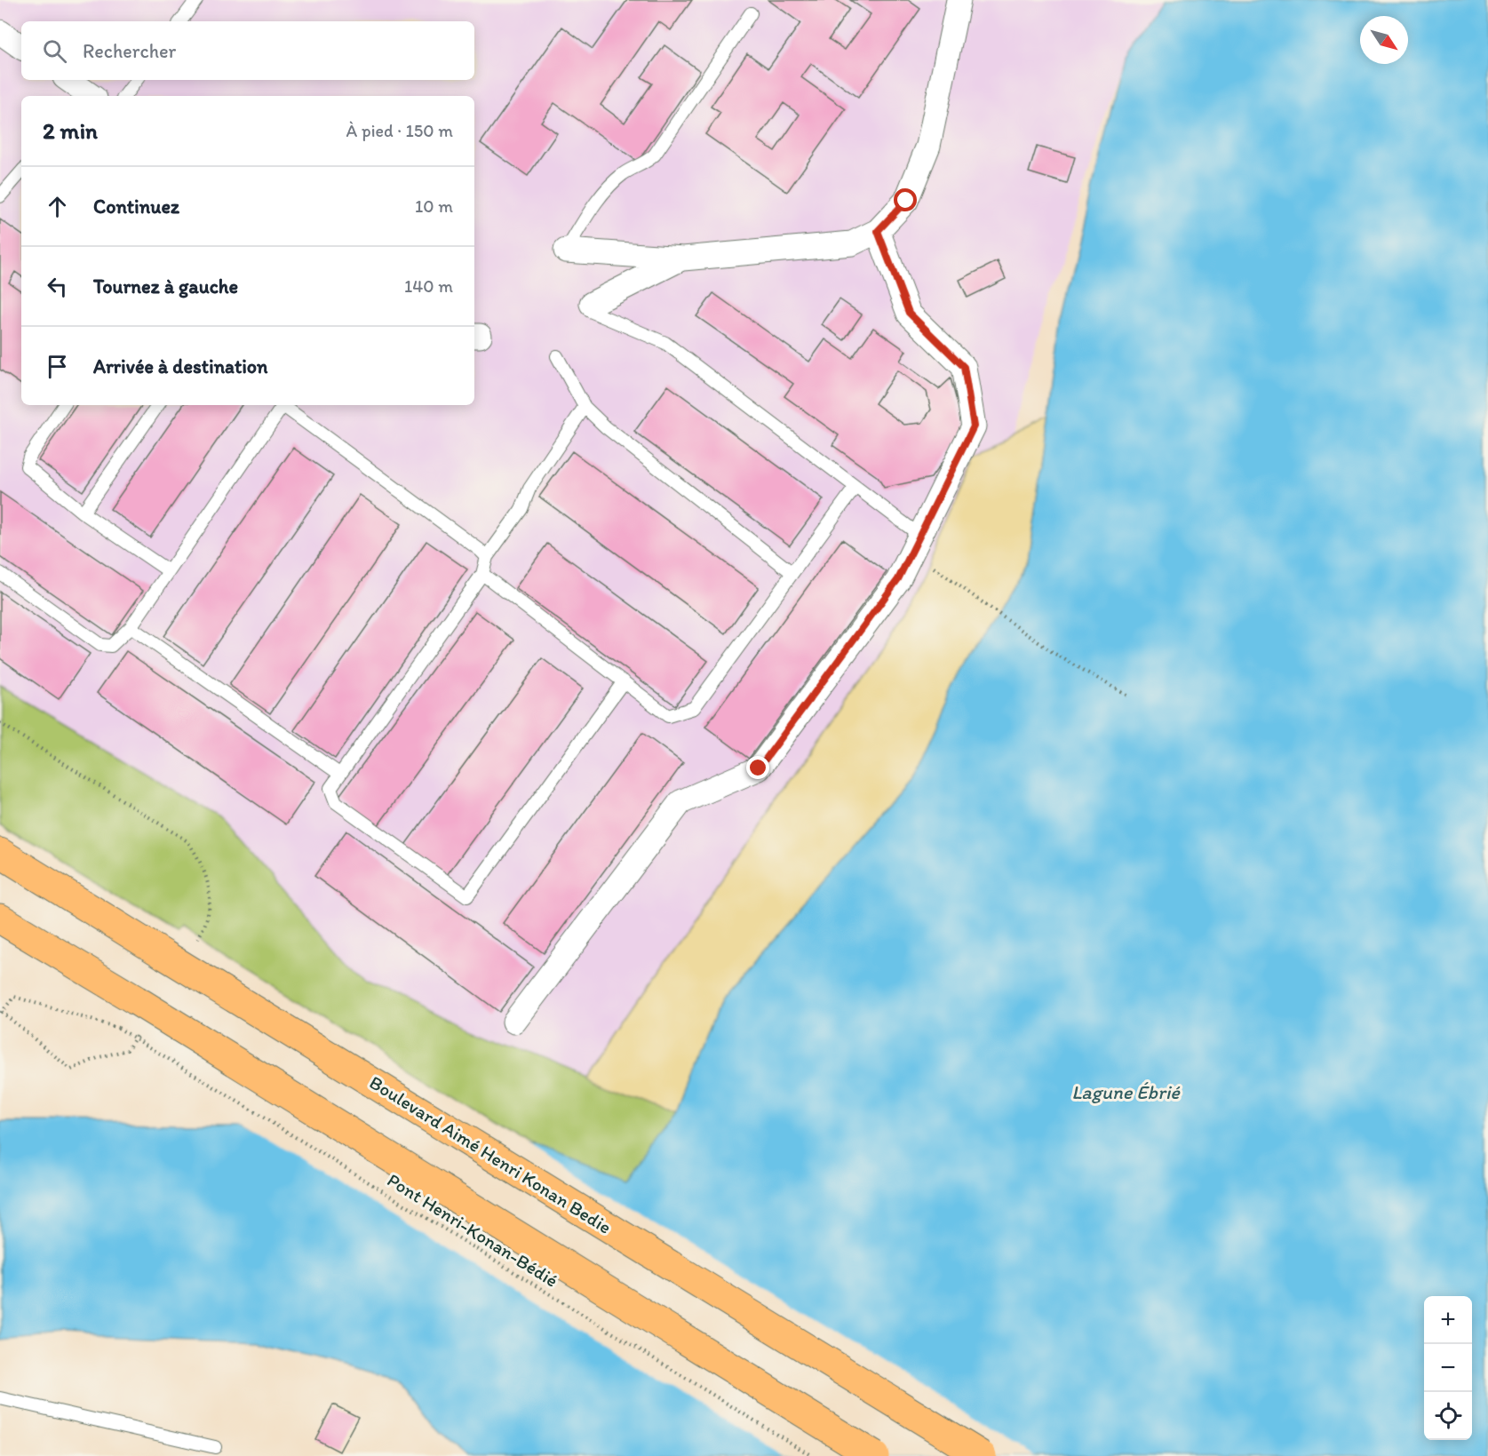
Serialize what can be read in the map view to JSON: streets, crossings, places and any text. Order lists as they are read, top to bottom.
{
  "streets": {
    "highway": ["Boulevard Aimé Henri Konan Bedie"],
    "path": ["Pont Henri-Konan-Bédié"]
  },
  "water": ["Lagune Ébrié"],
  "north": "bottom right",
  "page": {
    "search": "Rechercher",
    "heading": ["2 min", "À pied · 150 m"],
    "list": [
      ["Continuez", "10 m"],
      ["Tournez à gauche", "140 m"],
      "Arrivée à destination"
    ],
    "map_buttons": ["+", "−"]
  }
}
